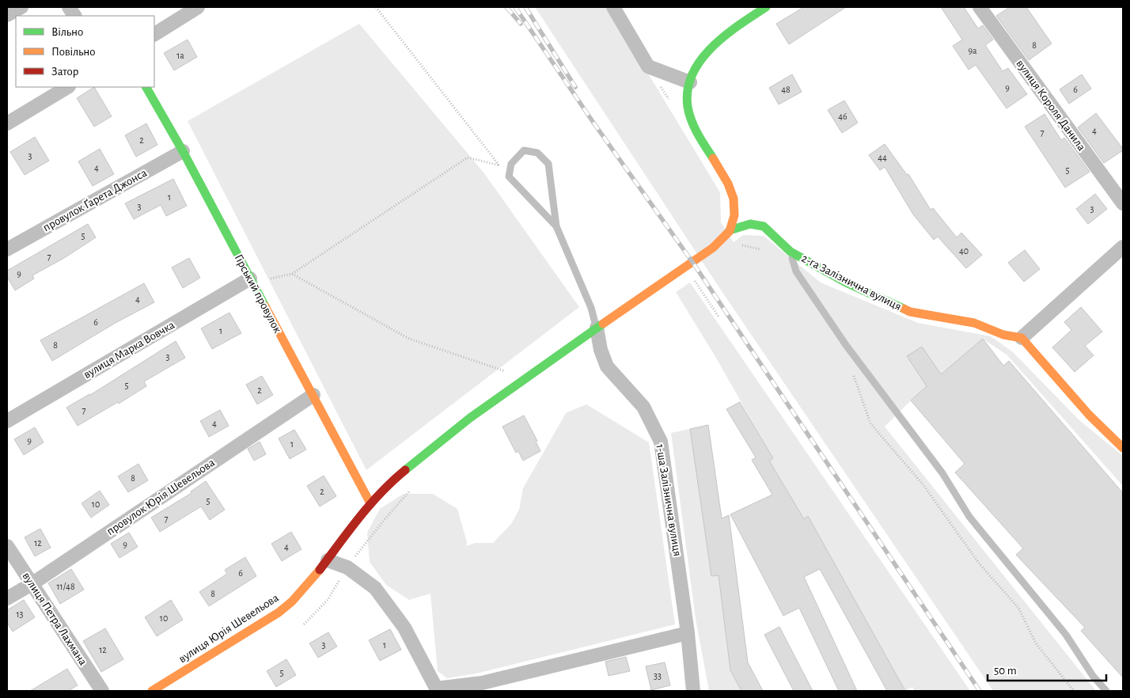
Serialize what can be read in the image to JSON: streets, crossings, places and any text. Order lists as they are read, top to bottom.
{
  "streets": {
    "street": [
      "вулиця Короля Данила",
      "провулок Ґарета Джонса",
      "2-га Залізнична вулиця",
      "Гірський провулок",
      "вулиця Марка Вовчка",
      "провулок Юрія Шевельова",
      "1-ша Залізнична вулиця",
      "вулиця Петра Лахмана",
      "вулиця Юрія Шевельова"
    ]
  },
  "crossings": [
    ["провулок Ґарета Джонса", "Гірський провулок"],
    ["2-га Залізнична вулиця", "вулиця Юрія Шевельова"],
    ["Гірський провулок", "вулиця Марка Вовчка"],
    ["Гірський провулок", "провулок Юрія Шевельова"],
    ["Гірський провулок", "вулиця Юрія Шевельова"],
    ["провулок Юрія Шевельова", "вулиця Петра Лахмана"],
    ["1-ша Залізнична вулиця", "вулиця Юрія Шевельова"]
  ],
  "house_numbers": [
    "8",
    "9а",
    "1а",
    "9",
    "48",
    "6",
    "46",
    "4",
    "7",
    "2",
    "3",
    "44",
    "4",
    "5",
    "1",
    "3",
    "3",
    "5",
    "40",
    "7",
    "9",
    "4",
    "6",
    "1",
    "8",
    "3",
    "5",
    "2",
    "7",
    "4",
    "9",
    "1",
    "8",
    "2",
    "5",
    "10",
    "7",
    "12",
    "9",
    "4",
    "6",
    "11/48",
    "8",
    "13",
    "10",
    "3",
    "1",
    "12",
    "5",
    "33"
  ],
  "legend": ["Вільно", "Повільно", "Затор"],
  "scale_bar": "50 m"
}
